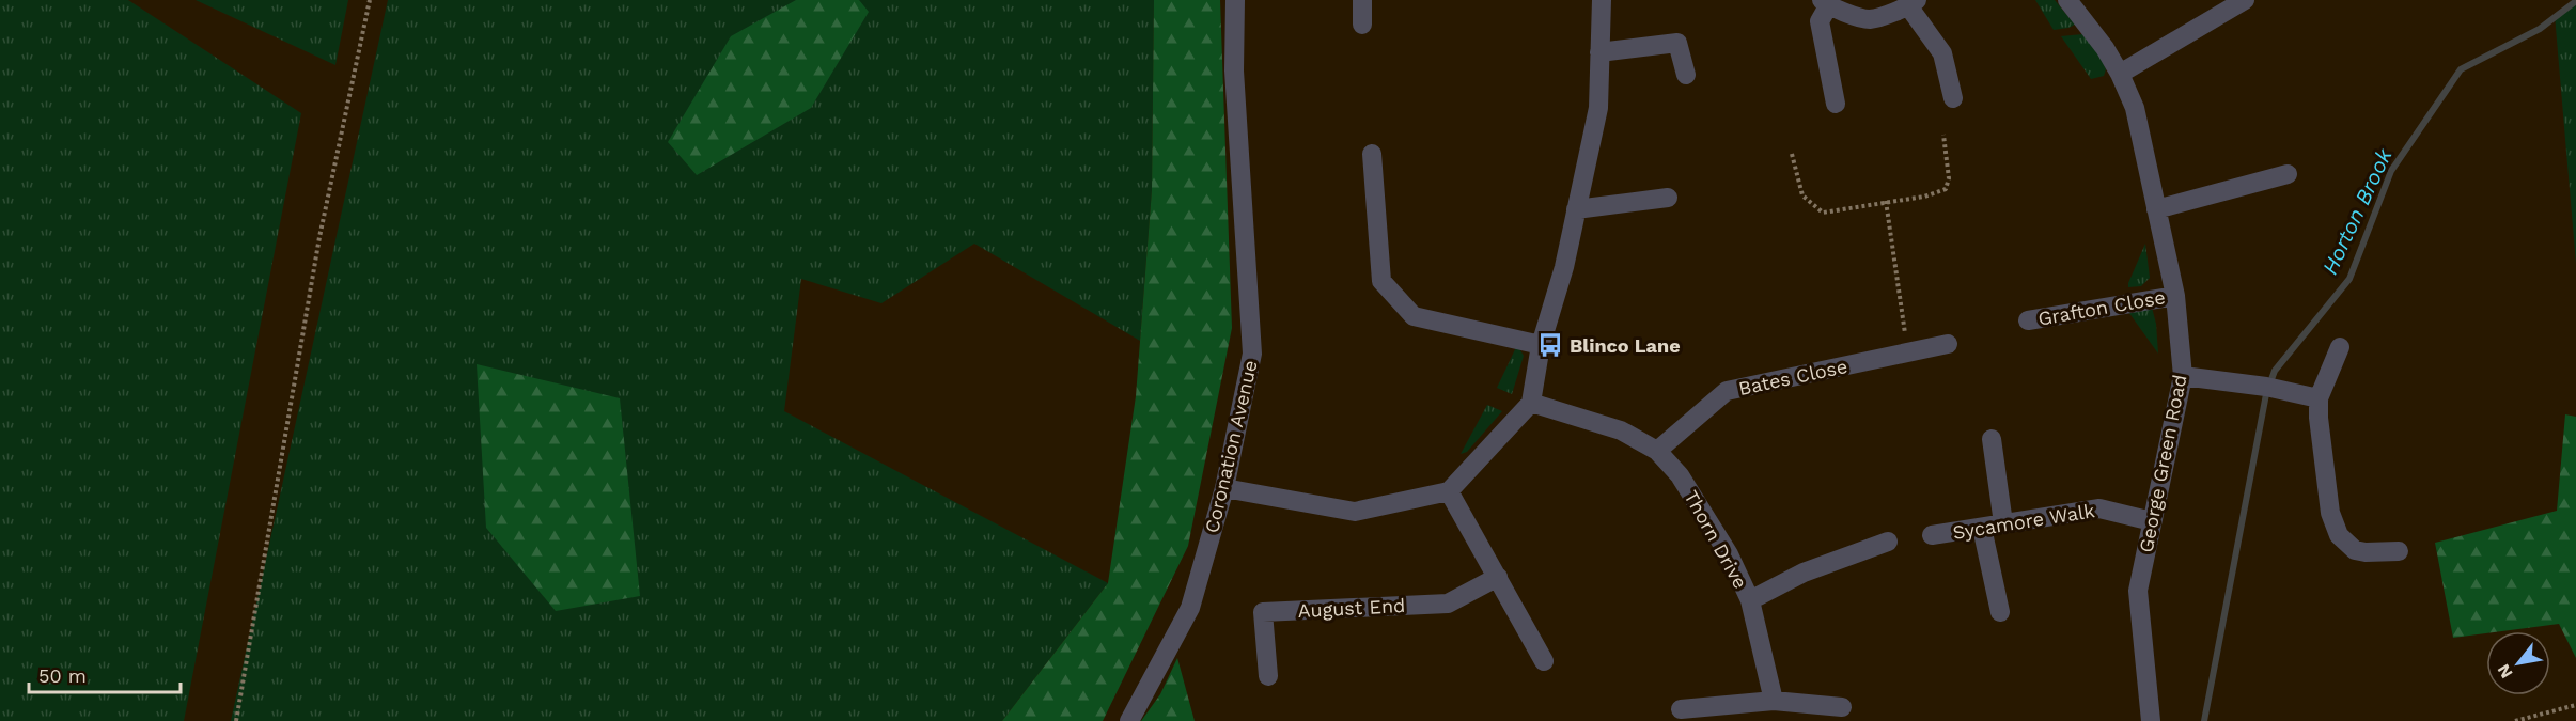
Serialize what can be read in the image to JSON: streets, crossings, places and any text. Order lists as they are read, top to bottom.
{
  "streets": {
    "street": [
      "Grafton Close",
      "Bates Close",
      "Coronation Avenue",
      "George Green Road",
      "Sycamore Walk",
      "Thorn Drive",
      "August End"
    ]
  },
  "crossings": [
    ["Grafton Close", "George Green Road"],
    ["Bates Close", "Thorn Drive"],
    ["George Green Road", "Sycamore Walk"]
  ],
  "water": ["Horton Brook"],
  "places": {
    "bus stop": ["Blinco Lane"]
  },
  "scale_bar": "50 m",
  "north": "bottom left"
}
